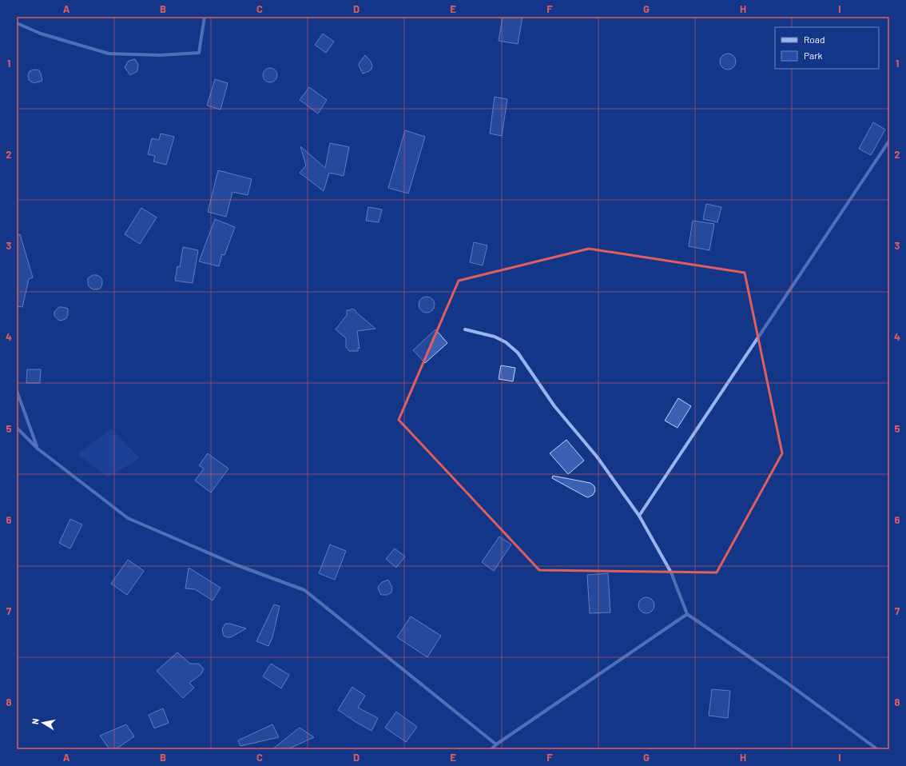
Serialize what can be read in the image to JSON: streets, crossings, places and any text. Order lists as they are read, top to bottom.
{
  "legend": ["Road", "Park"],
  "north": "left",
  "grid": {
    "columns": [
      "A",
      "B",
      "C",
      "D",
      "E",
      "F",
      "G",
      "H",
      "I"
    ],
    "rows": [
      "1",
      "2",
      "3",
      "4",
      "5",
      "6",
      "7",
      "8"
    ]
  }
}
